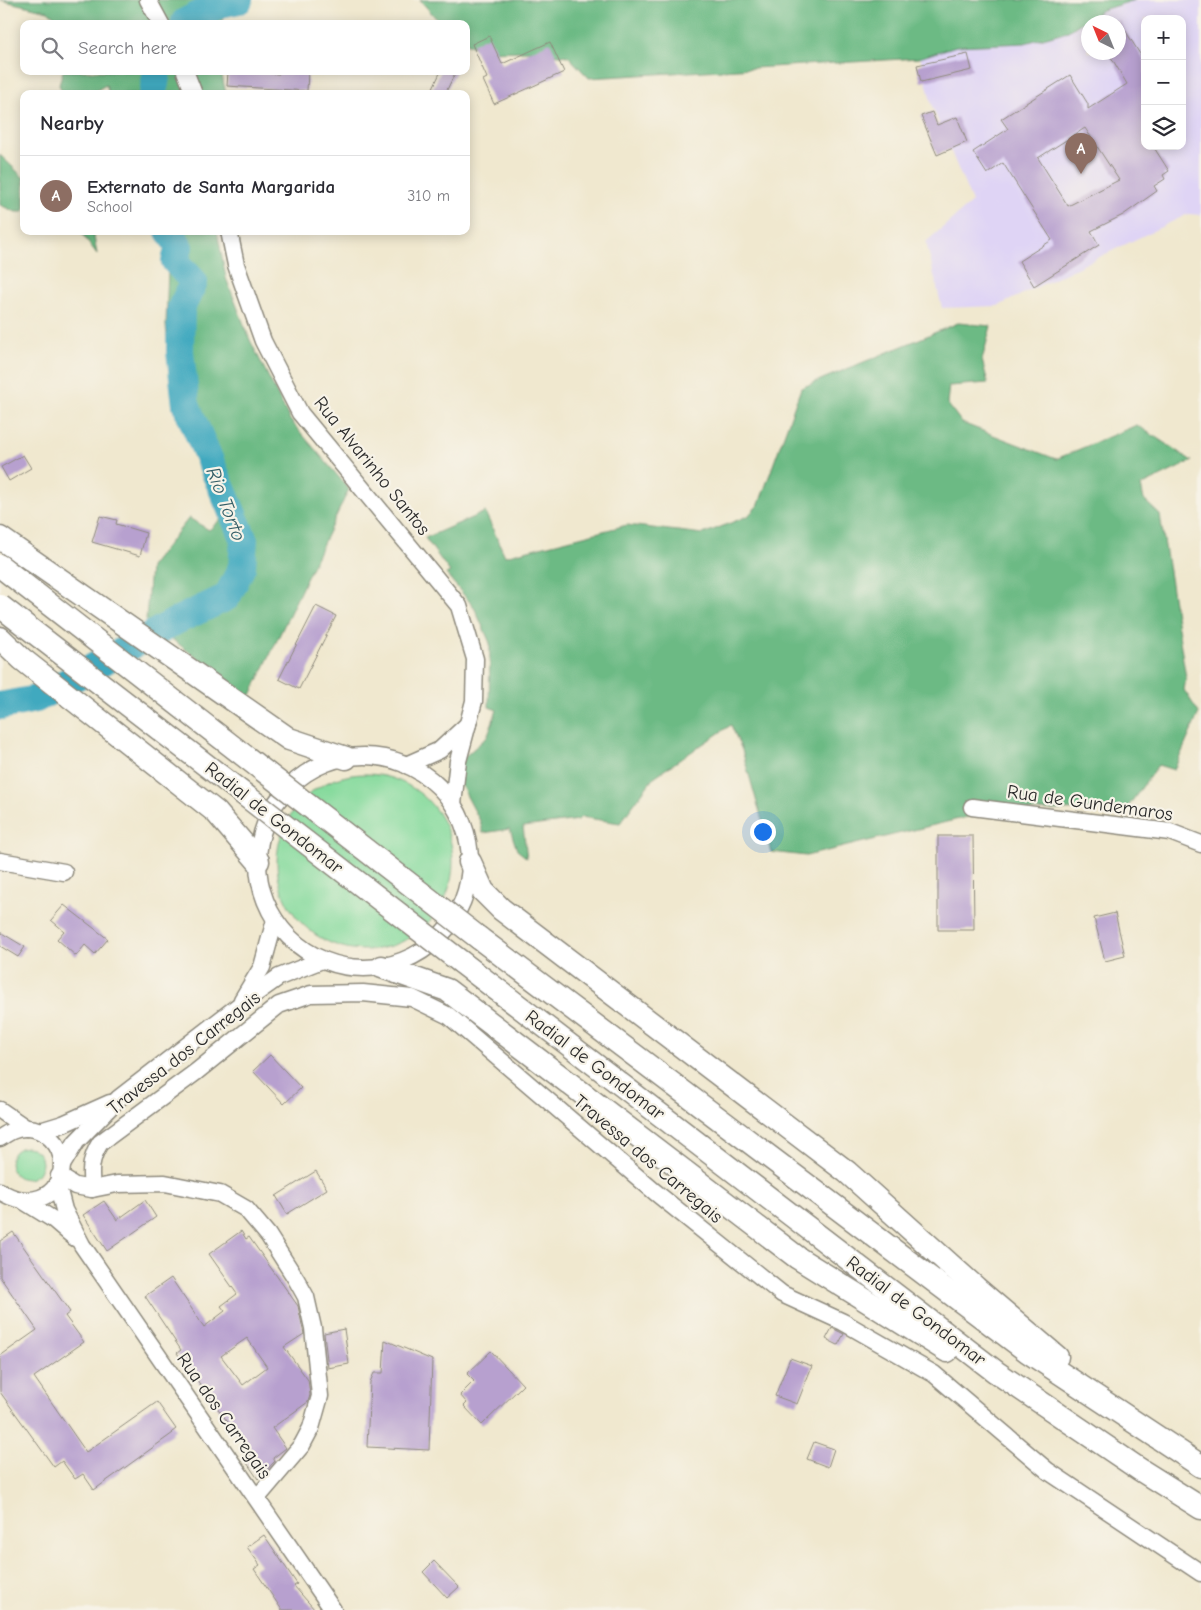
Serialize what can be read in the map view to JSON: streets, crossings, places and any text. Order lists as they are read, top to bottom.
{
  "streets": {
    "highway": ["Radial de Gondomar"],
    "street": [
      "Rua Alvarinho Santos",
      "Rua de Gundemaros",
      "Travessa dos Carregais",
      "Rua dos Carregais"
    ]
  },
  "water": ["Rio Torto"],
  "north": "top left",
  "page": {
    "map_buttons": ["+", "−"],
    "search": "Search here",
    "heading": "Nearby",
    "pins": "A",
    "list": [
      {
        "mark": "A",
        "name": "Externato de Santa Margarida",
        "note": "School",
        "value": "310 m"
      }
    ]
  }
}
